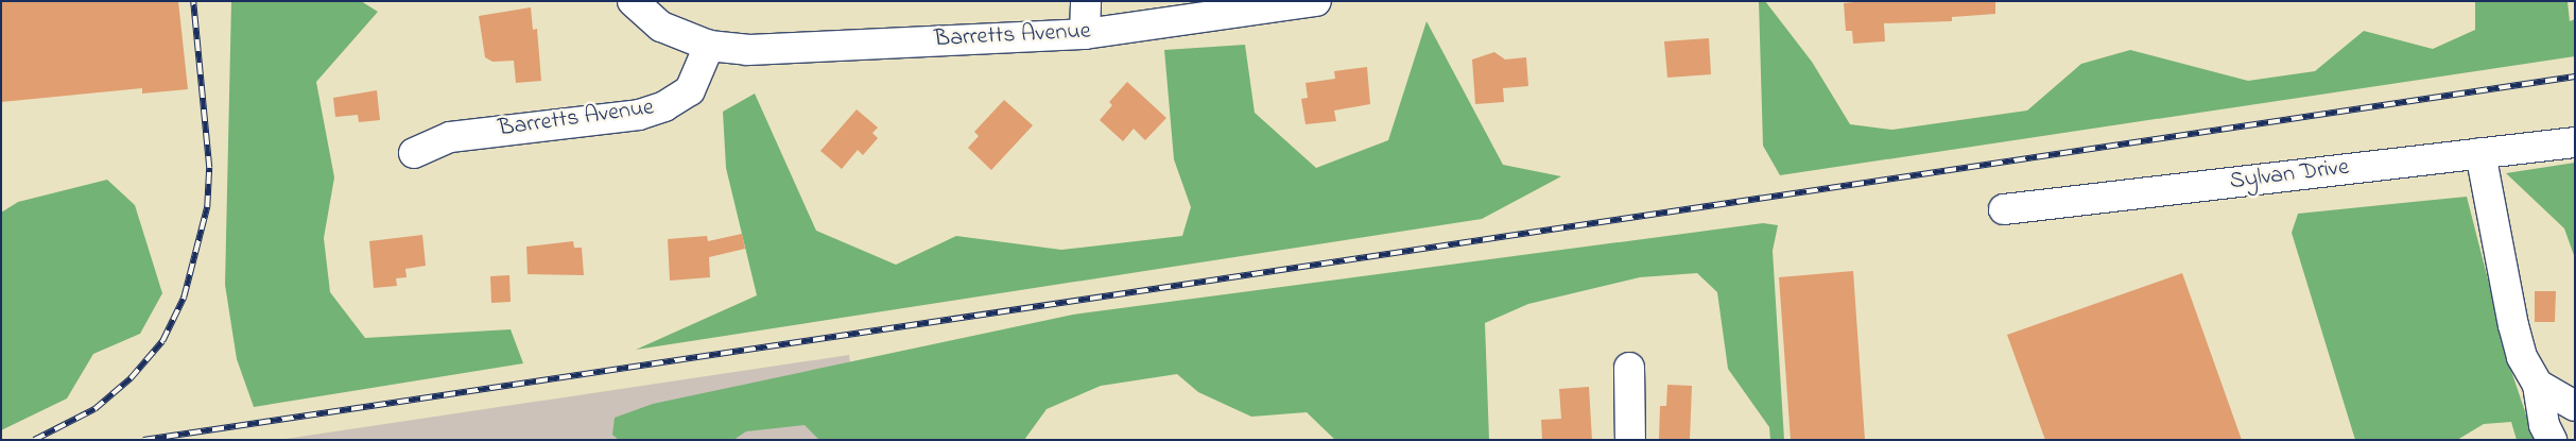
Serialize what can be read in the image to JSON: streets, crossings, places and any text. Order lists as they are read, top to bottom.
{
  "streets": {
    "street": ["Barretts Avenue", "Sylvan Drive"]
  }
}
